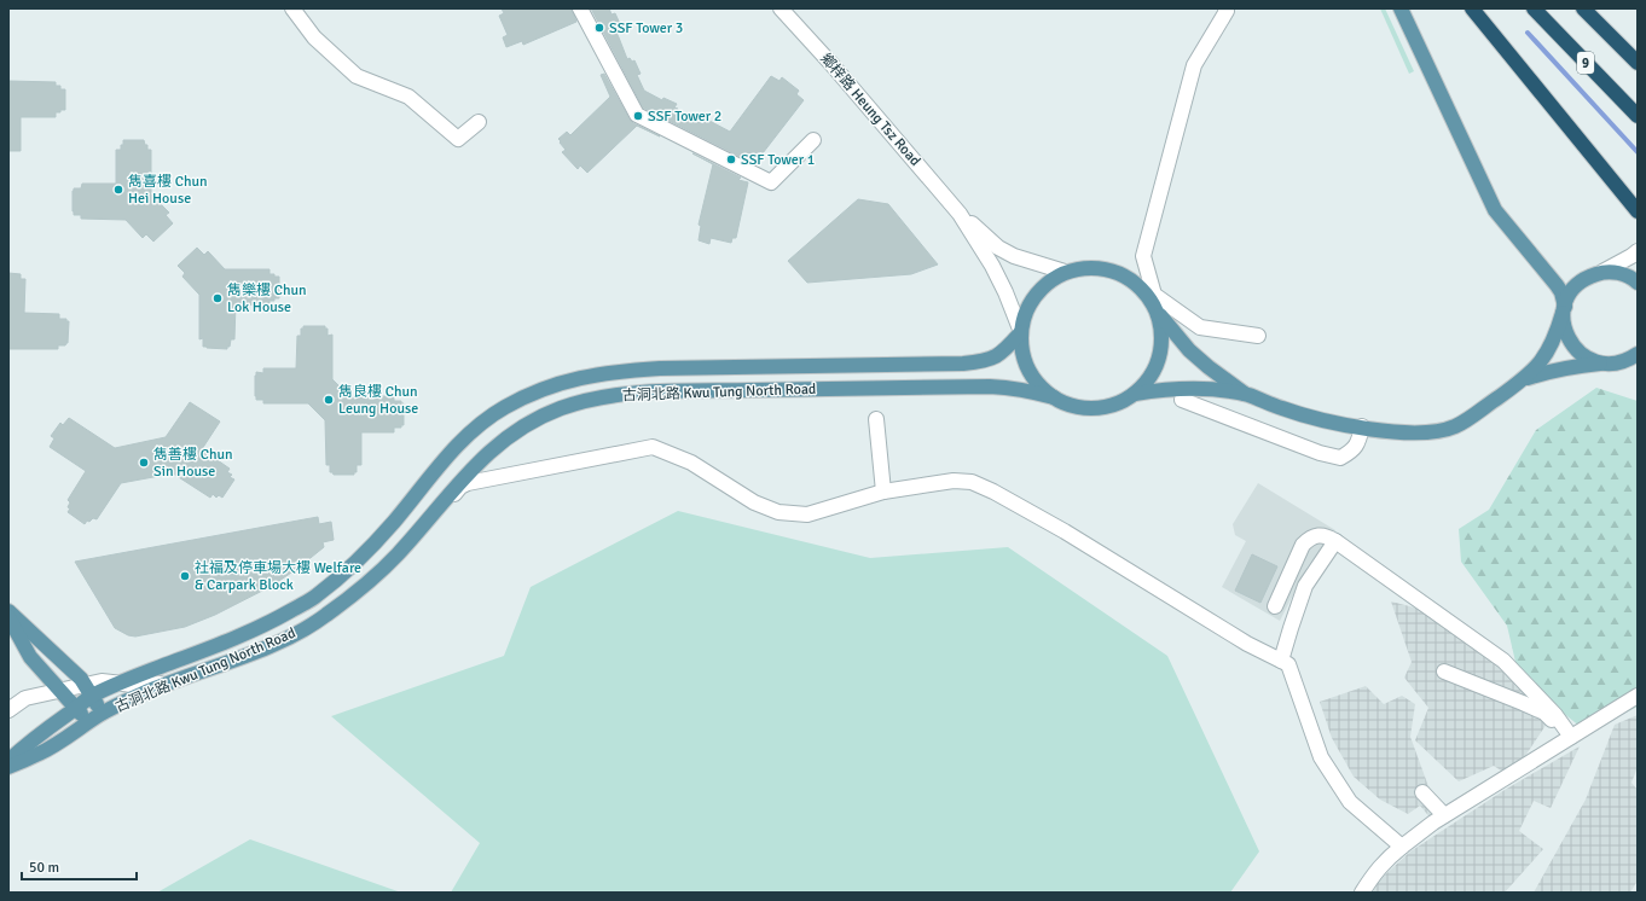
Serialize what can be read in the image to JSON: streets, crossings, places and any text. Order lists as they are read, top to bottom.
{
  "streets": {
    "highway": ["9"],
    "main road": ["古洞北路 Kwu Tung North Road"],
    "street": ["鄉梓路 Heung Tsz Road"]
  },
  "crossings": [
    ["鄉梓路 Heung Tsz Road", "古洞北路 Kwu Tung North Road"]
  ],
  "places": [
    "SSF Tower 3",
    "SSF Tower 2",
    "SSF Tower 1",
    "雋喜樓 Chun Hei House",
    "雋樂樓 Chun Lok House",
    "雋良樓 Chun Leung House",
    "雋善樓 Chun Sin House",
    "社福及停車場大樓 Welfare & Carpark Block"
  ],
  "scale_bar": "50 m"
}
